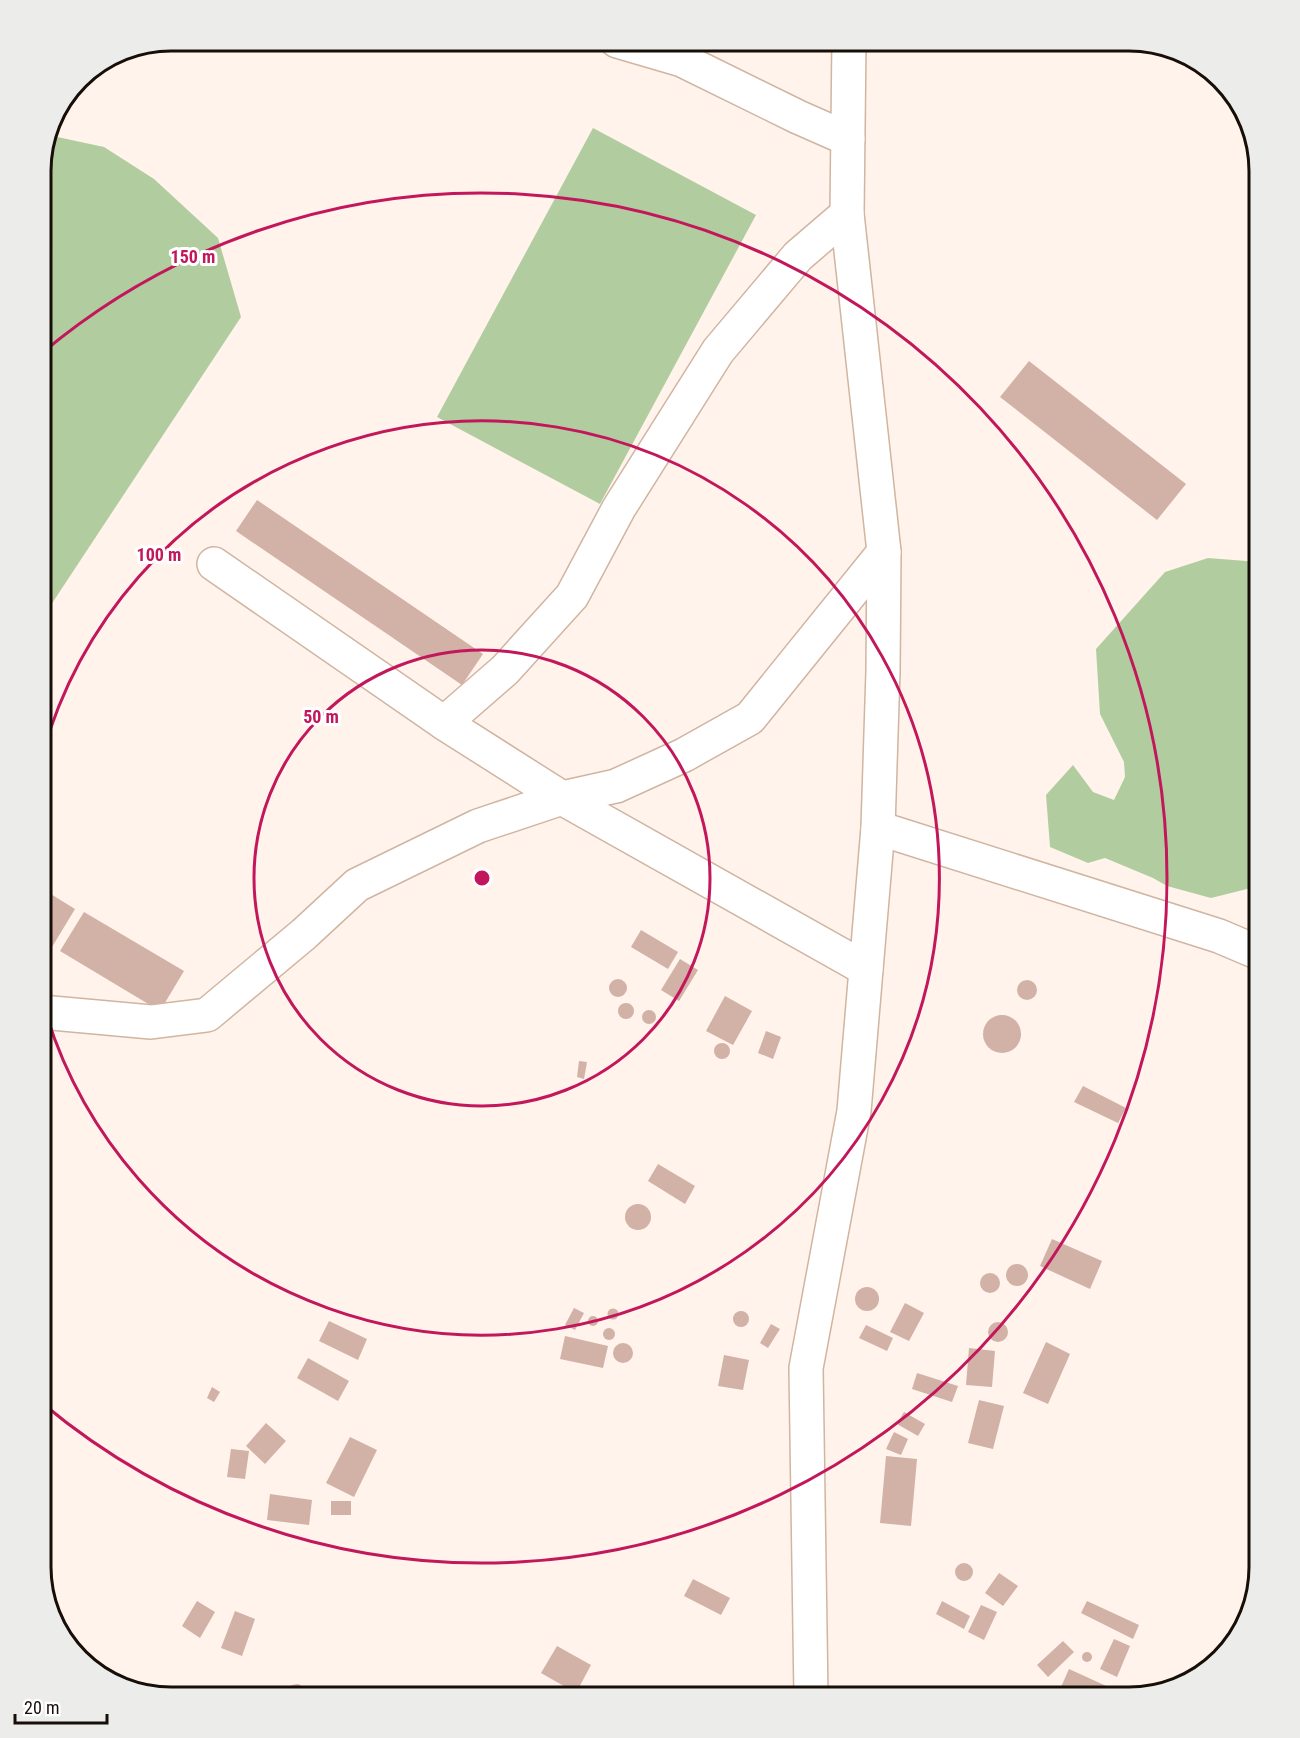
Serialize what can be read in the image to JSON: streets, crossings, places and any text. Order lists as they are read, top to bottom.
{
  "scale_bar": "20 m",
  "rings": ["150 m", "100 m", "50 m"]
}
